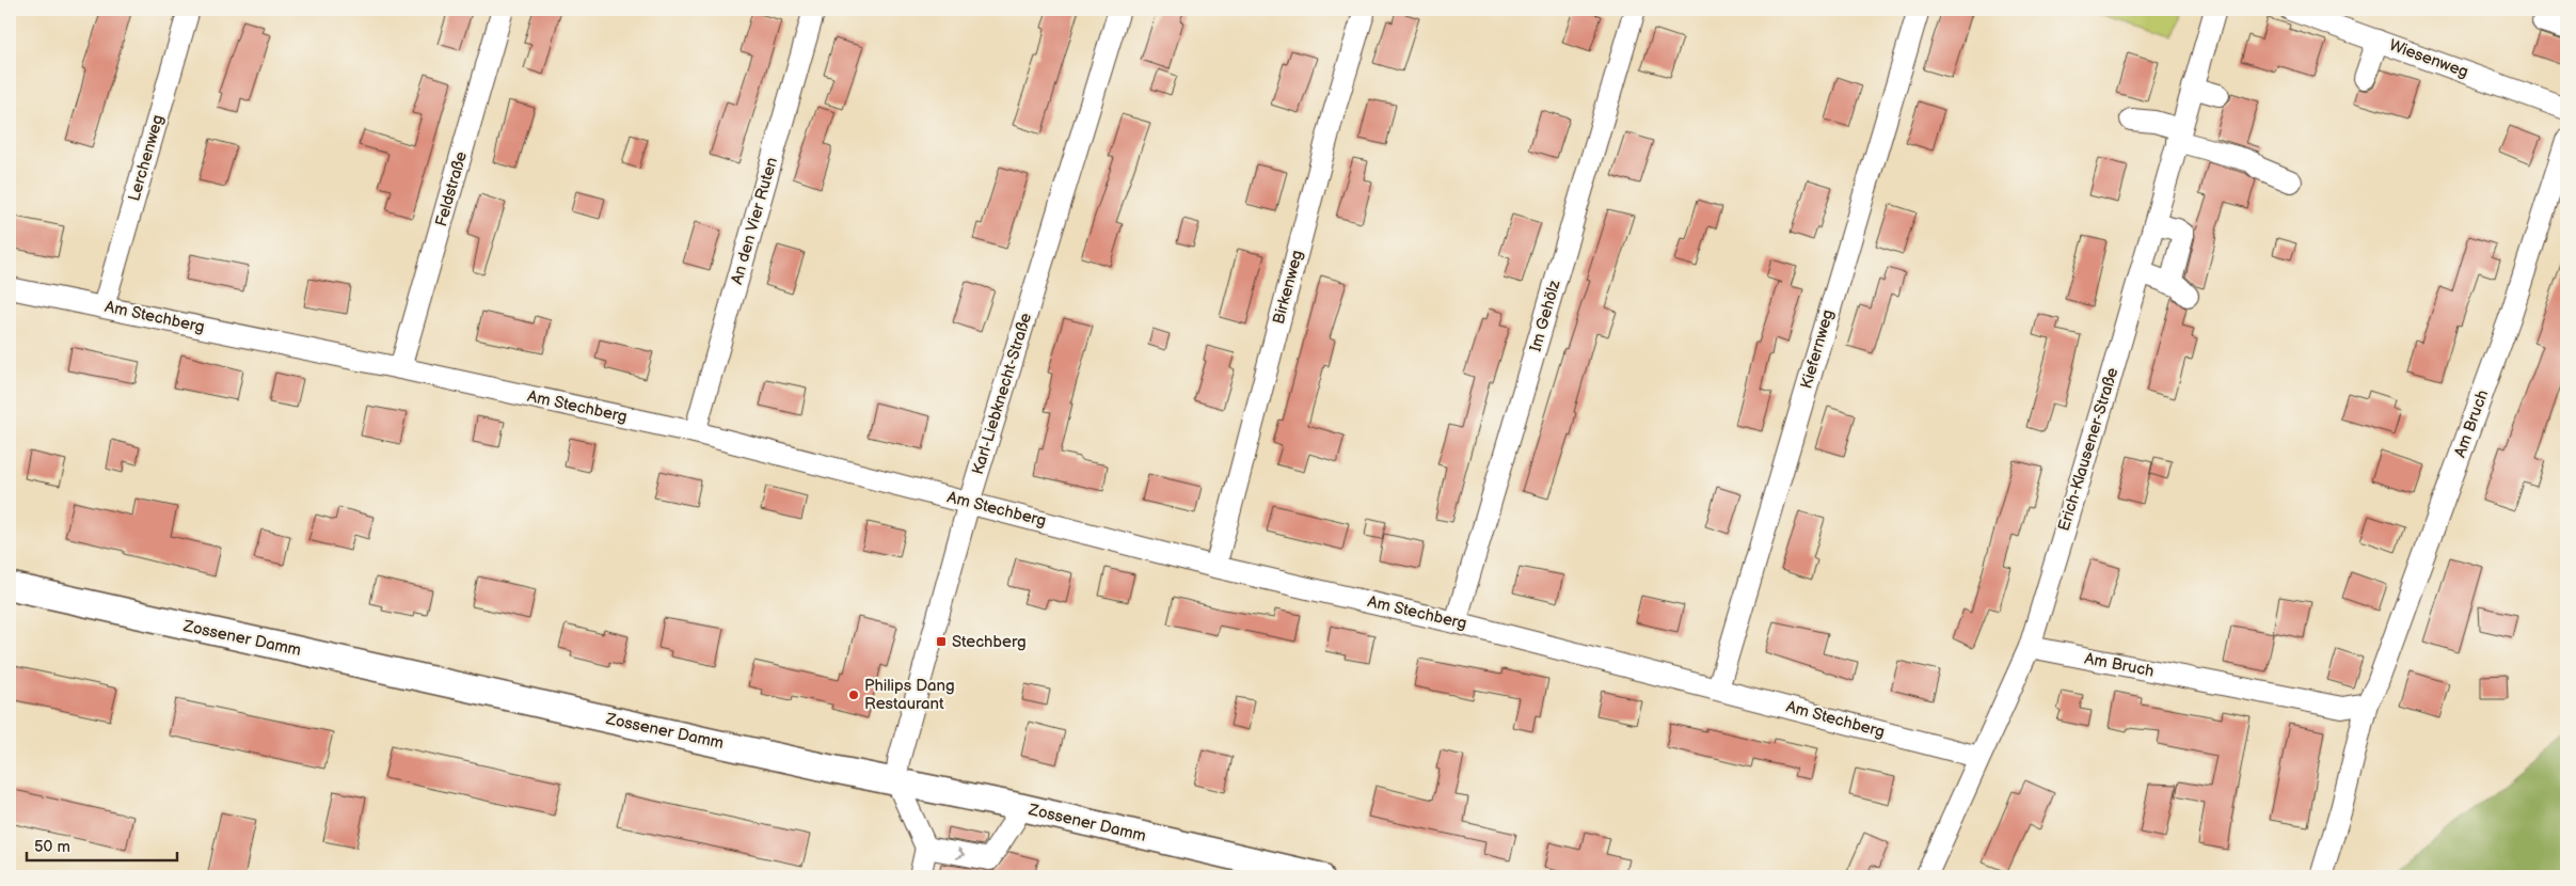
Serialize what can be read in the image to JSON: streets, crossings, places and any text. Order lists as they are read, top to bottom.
{
  "streets": {
    "main road": ["Zossener Damm"],
    "street": [
      "Wiesenweg",
      "Lerchenweg",
      "Feldstraße",
      "An den Vier Ruten",
      "Birkenweg",
      "Im Gehölz",
      "Am Stechberg",
      "Kiefernweg",
      "Karl-Liebknecht-Straße",
      "Am Bruch",
      "Erich-Klausener-Straße"
    ]
  },
  "crossings": [
    ["Lerchenweg", "Am Stechberg"],
    ["Feldstraße", "Am Stechberg"],
    ["An den Vier Ruten", "Am Stechberg"],
    ["Birkenweg", "Am Stechberg"],
    ["Im Gehölz", "Am Stechberg"],
    ["Am Stechberg", "Kiefernweg"],
    ["Am Stechberg", "Karl-Liebknecht-Straße"],
    ["Am Stechberg", "Erich-Klausener-Straße"],
    ["Karl-Liebknecht-Straße", "Zossener Damm"],
    ["Am Bruch", "Erich-Klausener-Straße"]
  ],
  "places": {
    "transit": ["Stechberg"],
    "other": ["Philips Dang Restaurant"]
  },
  "scale_bar": "50 m"
}
